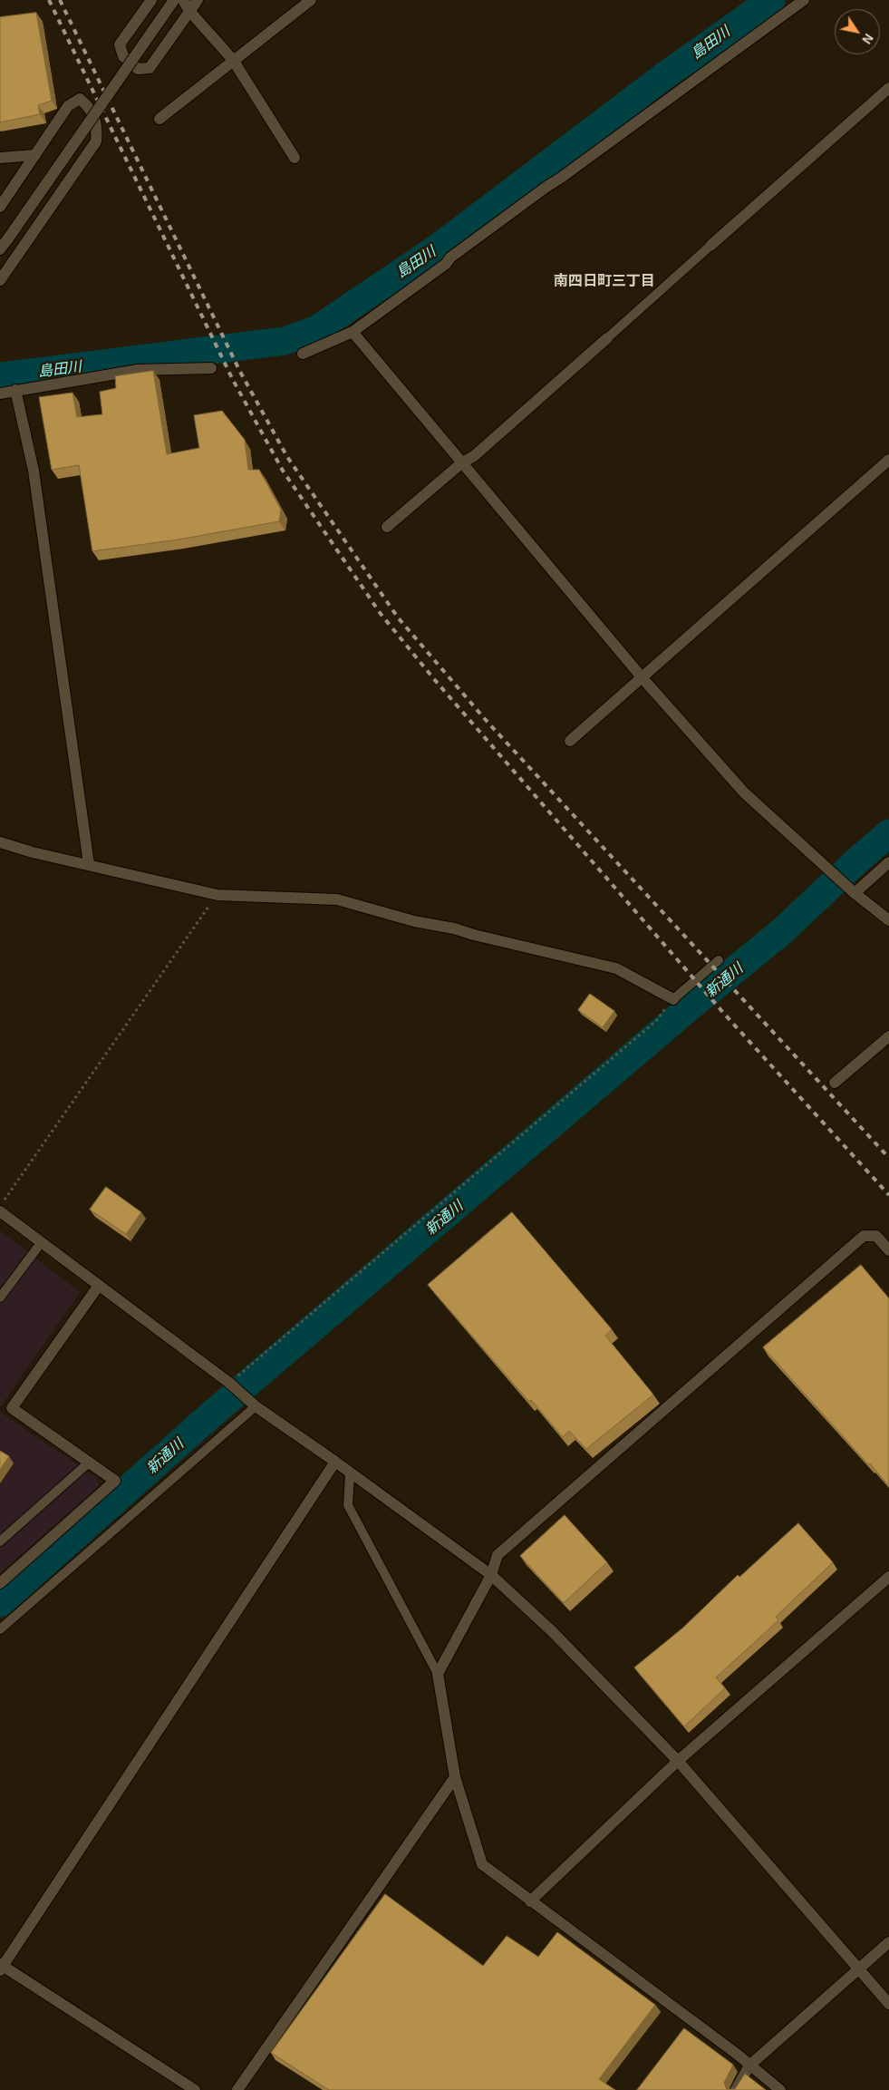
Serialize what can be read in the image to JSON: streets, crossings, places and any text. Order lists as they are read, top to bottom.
{
  "districts": ["南四日町三丁目"],
  "water": ["島田川", "新通川"],
  "north": "bottom right"
}
